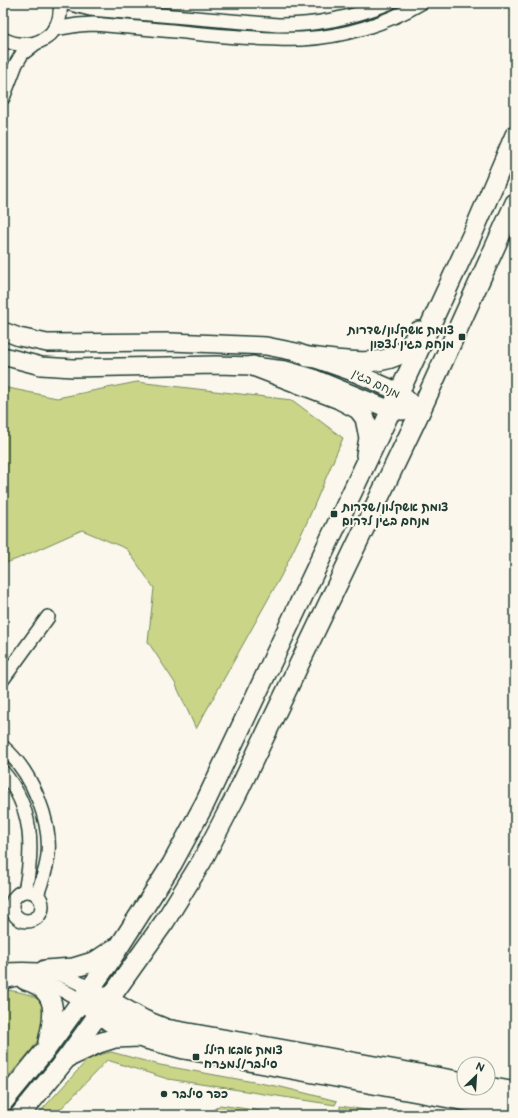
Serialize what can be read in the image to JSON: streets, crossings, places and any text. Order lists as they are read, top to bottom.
{
  "streets": {
    "main road": ["מנחם בגין"]
  },
  "places": {
    "transit": ["צומת אשקלון/שדרות מנחם בגין לצפון", "צומת אשקלון/שדרות מנחם בגין לדרום", "צומת אבא הילל סילבר/למזרח"],
    "other": ["כפר סילבר"]
  },
  "north": "top right"
}
